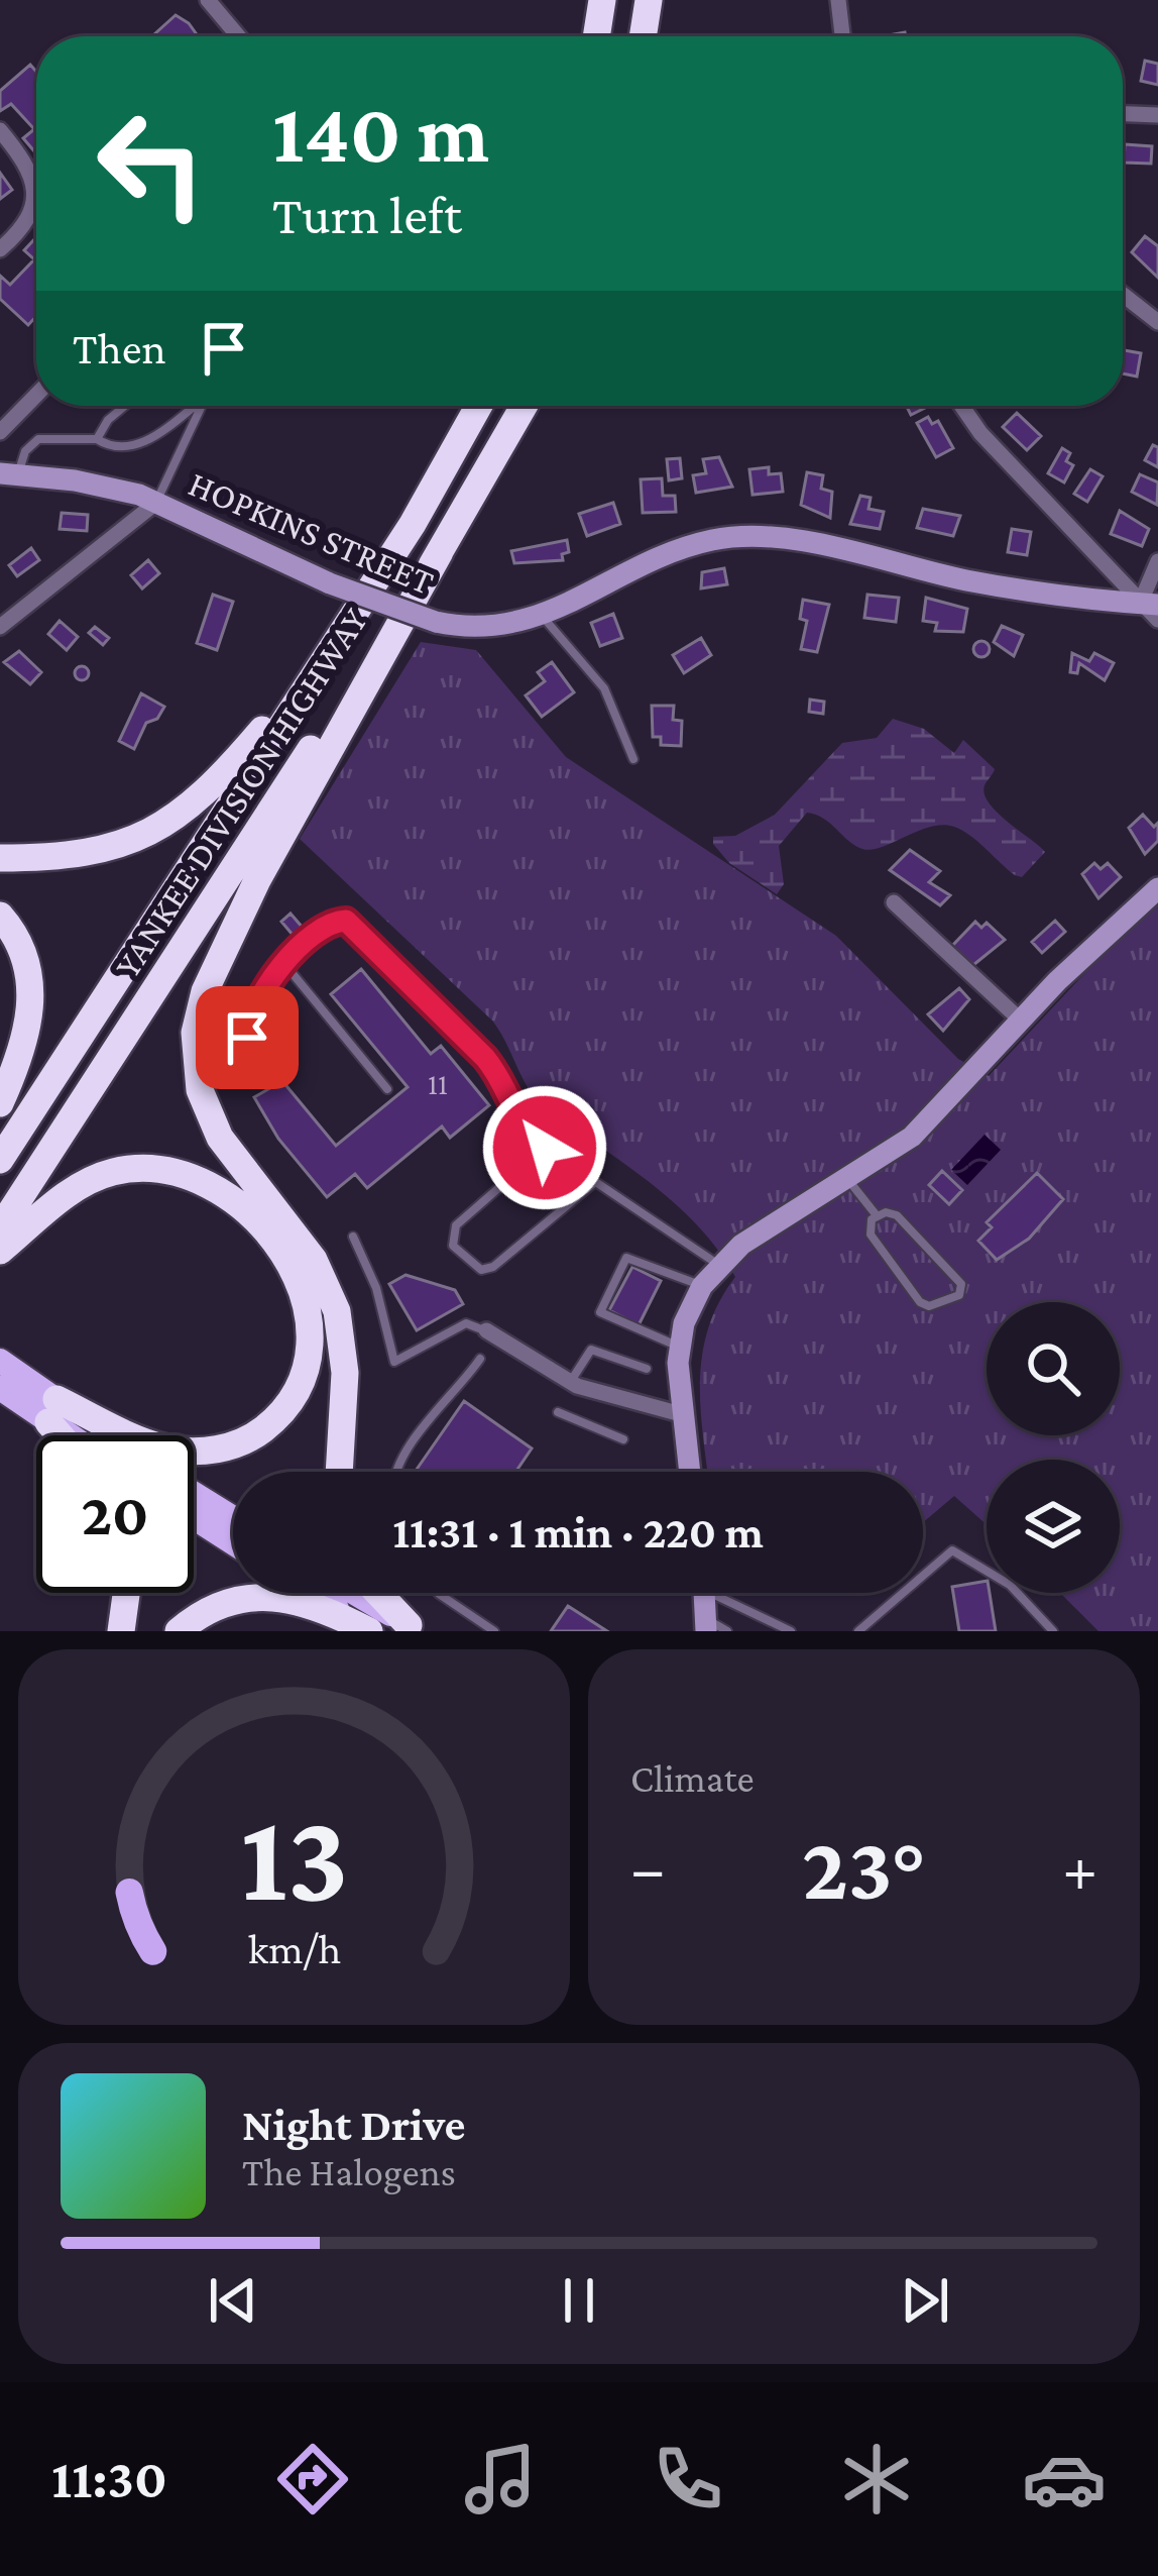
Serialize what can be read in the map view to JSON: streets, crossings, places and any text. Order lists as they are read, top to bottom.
{
  "streets": {
    "highway": ["YANKEE DIVISION HIGHWAY"],
    "main road": ["HOPKINS STREET"]
  },
  "house_numbers": ["11"],
  "page": {
    "turn": ["140 m", "Turn left"],
    "then": "Then",
    "limit": "20",
    "trip": "11:31 · 1 min · 220 m",
    "tile": "Climate",
    "heat": ["−", "23°", "+"],
    "song": ["Night Drive", "The Halogens"],
    "tabs": "11:30",
    "gauge": ["13", "km/h"]
  }
}
